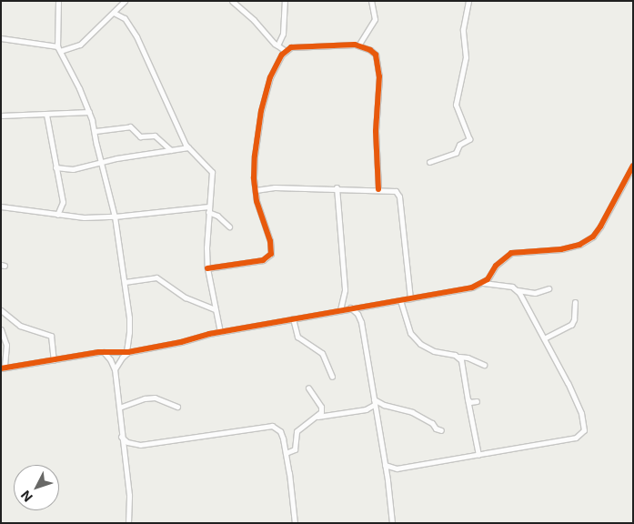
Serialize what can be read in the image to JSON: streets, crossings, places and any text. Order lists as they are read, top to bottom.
{
  "north": "bottom left"
}
